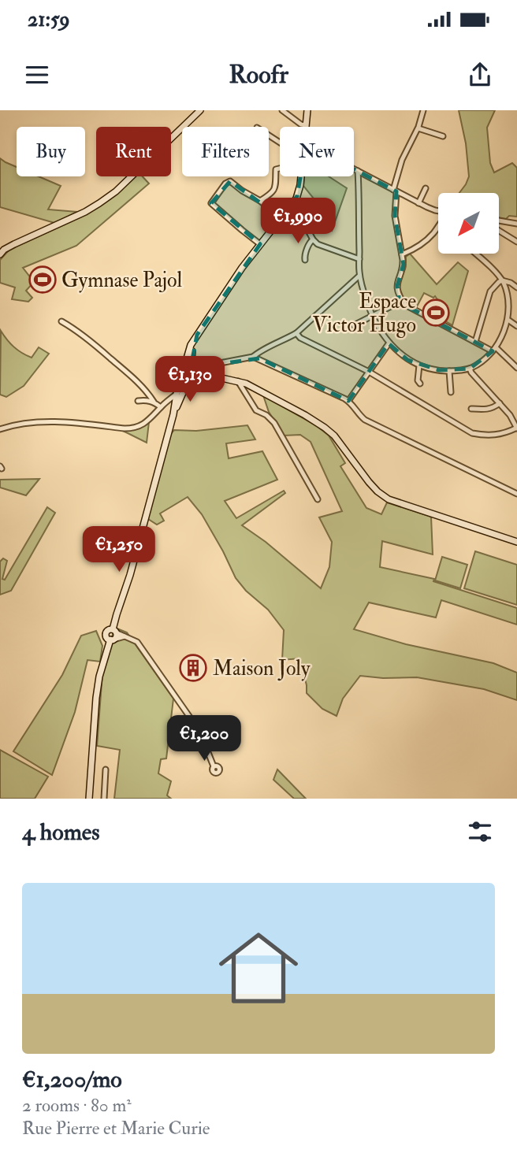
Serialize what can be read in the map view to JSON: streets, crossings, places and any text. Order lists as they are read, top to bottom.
{
  "places": {
    "sports": ["Gymnase Pajol", "Espace Victor Hugo"],
    "building": ["Maison Joly"]
  },
  "north": "bottom left",
  "page": {
    "status": "21:59",
    "header": "Roofr",
    "chip": [
      "Buy",
      "Rent",
      "Filters",
      "New"
    ],
    "price": [
      "€1,990",
      "€1,130",
      "€1,250",
      "€1,200"
    ],
    "heading": "4 homes",
    "list": [
      {
        "name": "€1,200/mo",
        "note": "2 rooms · 80 m² · Rue Pierre et Marie Curie"
      }
    ]
  }
}
